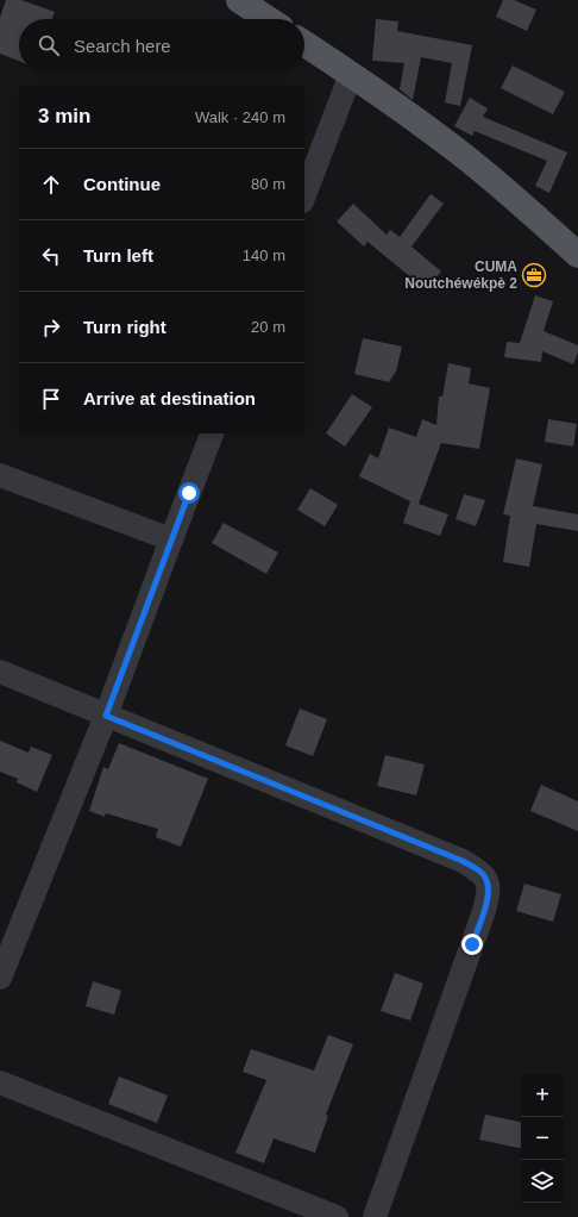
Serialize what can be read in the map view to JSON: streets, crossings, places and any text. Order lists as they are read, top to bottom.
{
  "places": {
    "office": ["CUMA Noutchéwékpè 2"]
  },
  "page": {
    "search": "Search here",
    "heading": ["3 min", "Walk · 240 m"],
    "list": [
      ["Continue", "80 m"],
      ["Turn left", "140 m"],
      ["Turn right", "20 m"],
      "Arrive at destination"
    ],
    "map_buttons": ["+", "−"]
  }
}
